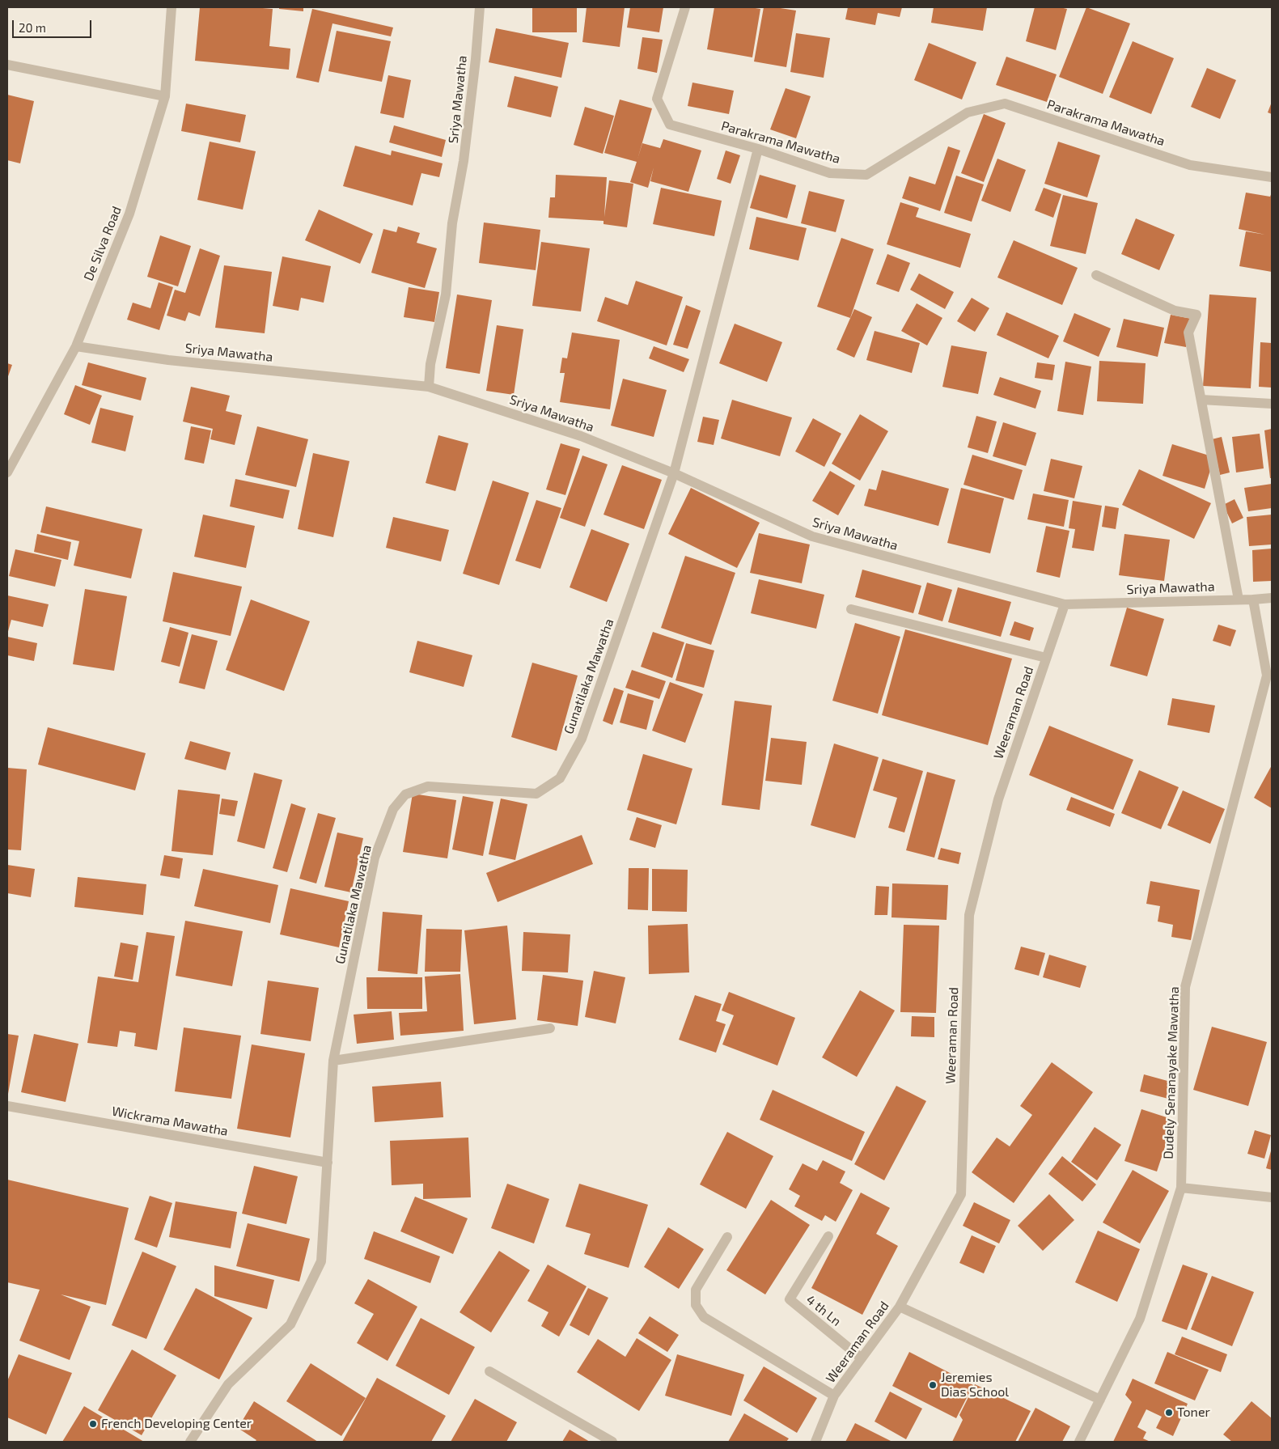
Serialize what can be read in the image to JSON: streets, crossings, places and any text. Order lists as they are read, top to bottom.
{
  "streets": {
    "street": [
      "Sriya Mawatha",
      "Parakrama Mawatha",
      "De Silva Road",
      "Gunatilaka Mawatha",
      "Weeraman Road",
      "Dudely Senanayake Mawatha",
      "Wickrama Mawatha",
      "4 th Ln"
    ]
  },
  "crossings": [
    ["Sriya Mawatha", "De Silva Road"],
    ["Sriya Mawatha", "Gunatilaka Mawatha"],
    ["Sriya Mawatha", "Weeraman Road"],
    ["Sriya Mawatha", "Dudely Senanayake Mawatha"],
    ["Parakrama Mawatha", "Gunatilaka Mawatha"],
    ["Gunatilaka Mawatha", "Wickrama Mawatha"],
    ["Weeraman Road", "4 th Ln"]
  ],
  "places": ["Jeremies Dias School", "Toner", "French Developing Center"],
  "scale_bar": "20 m"
}
